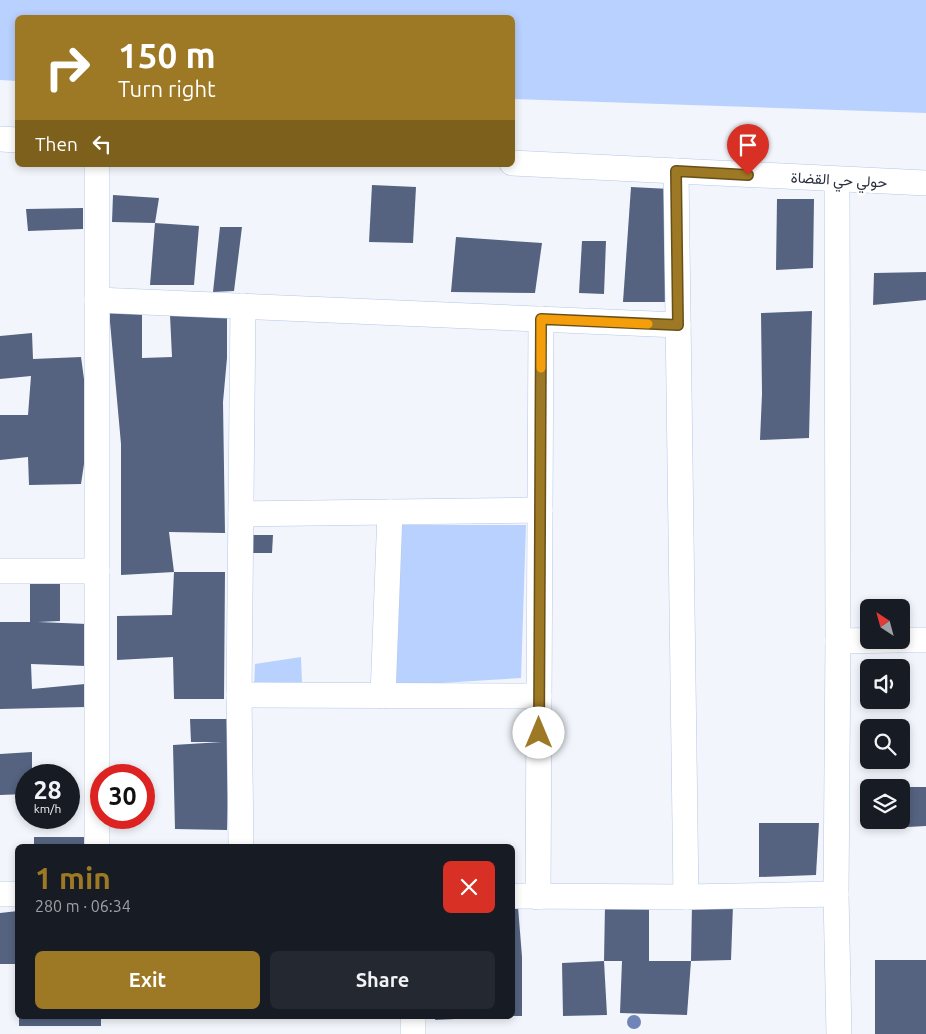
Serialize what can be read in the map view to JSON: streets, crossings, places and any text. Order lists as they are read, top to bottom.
{
  "streets": {
    "street": ["حولي حي القضاة"]
  },
  "north": "top left",
  "page": {
    "turn": ["150 m", "Turn right"],
    "then": "Then",
    "speed": "28 km/h",
    "limit": "30",
    "heading": ["1 min", "280 m · 06:34"],
    "buttons": ["Exit", "Share"]
  }
}
